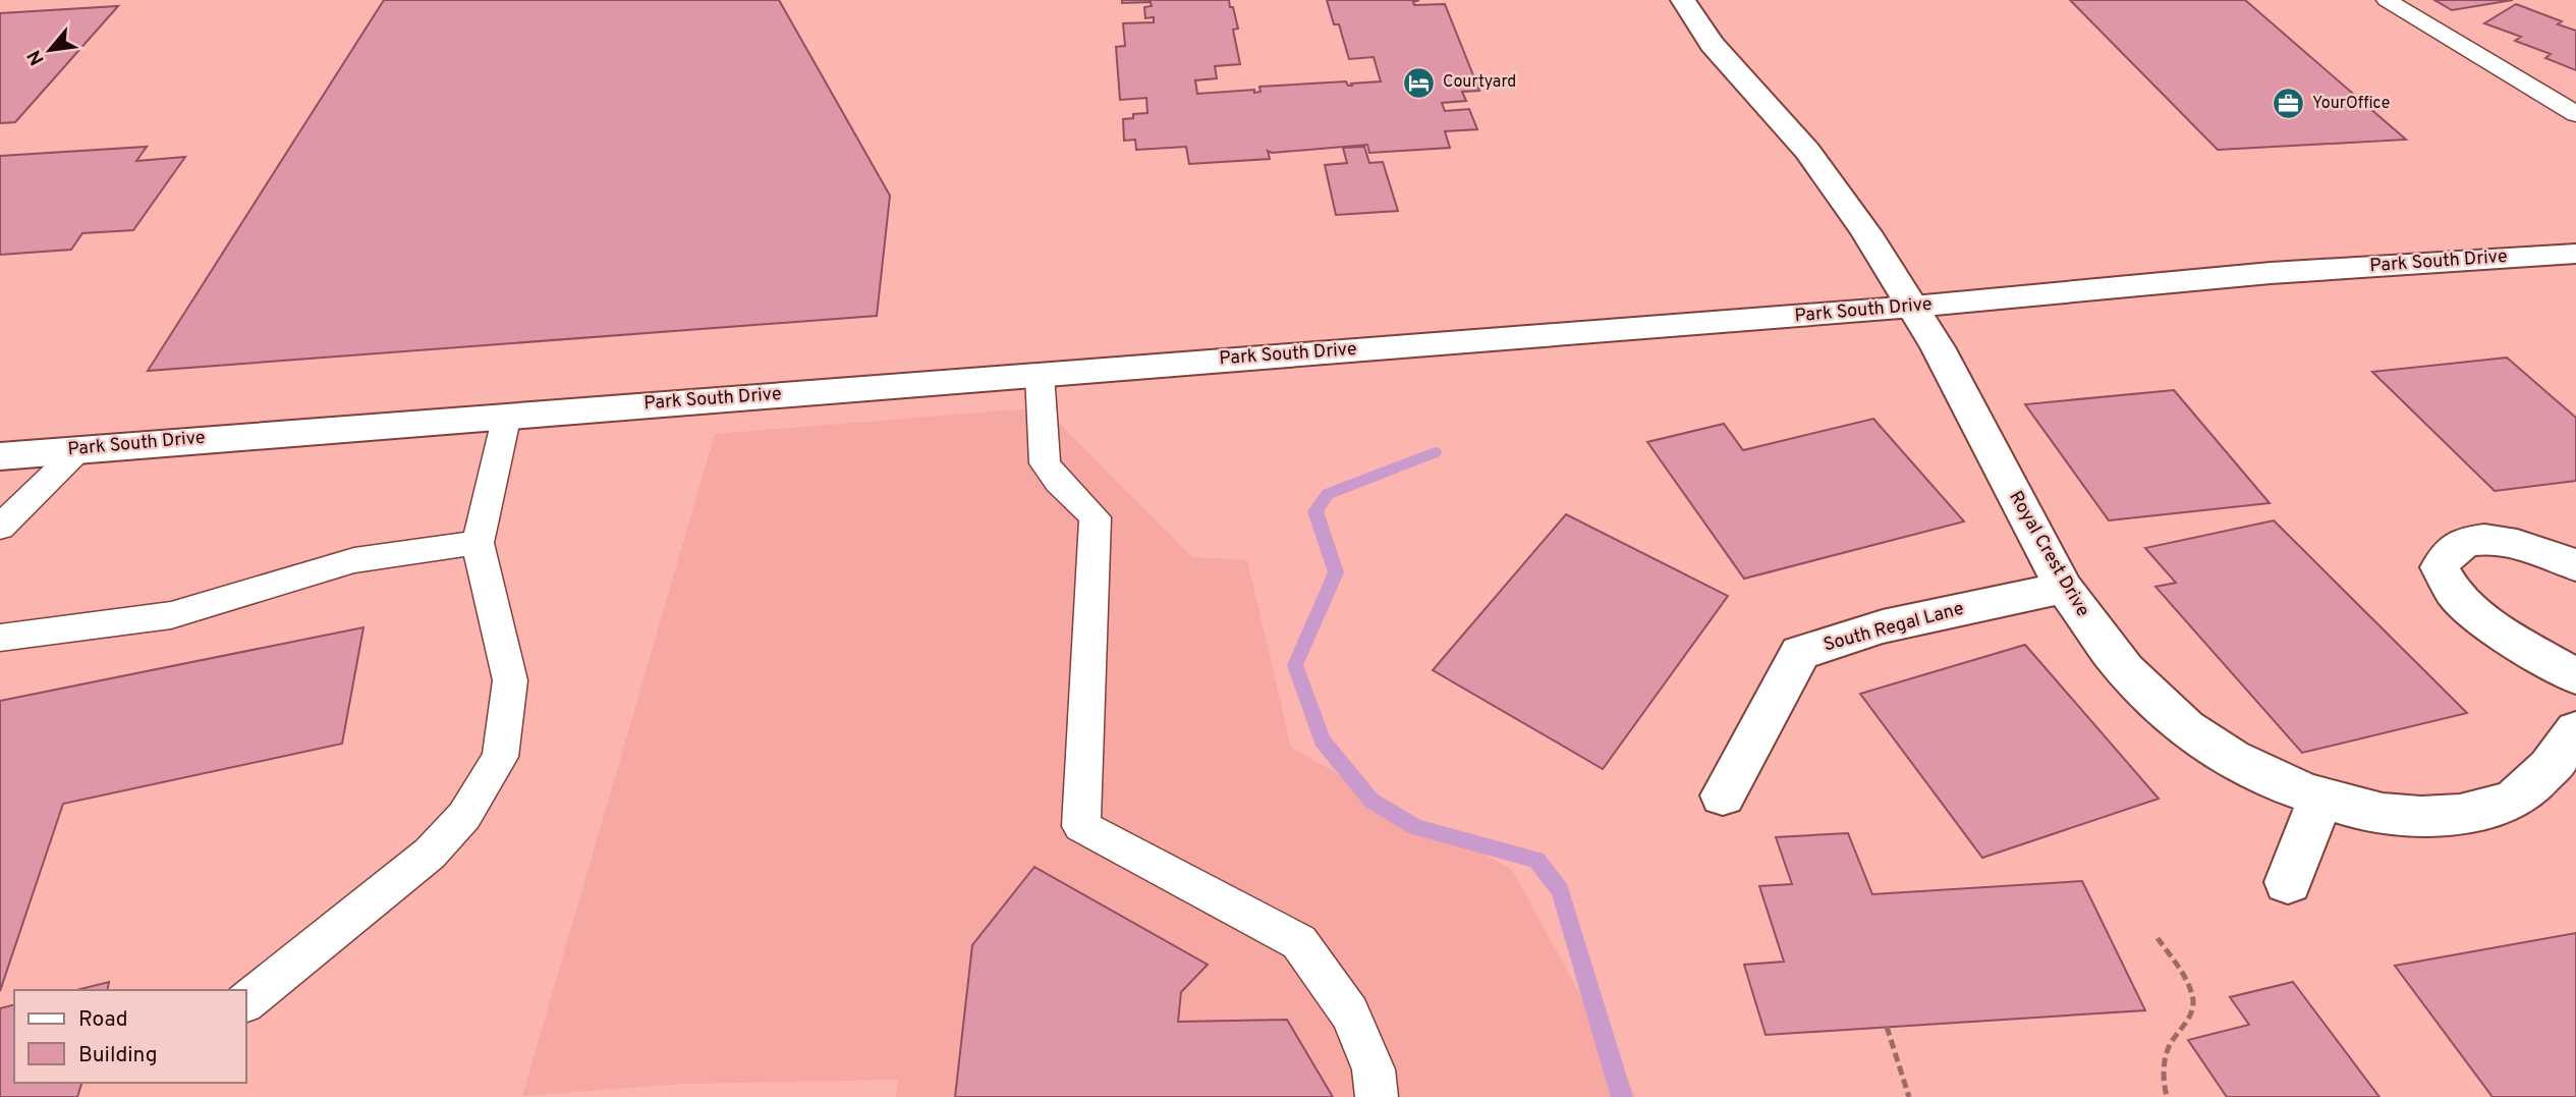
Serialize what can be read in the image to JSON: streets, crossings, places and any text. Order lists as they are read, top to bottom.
{
  "streets": {
    "street": ["Park South Drive", "Royal Crest Drive", "South Regal Lane"]
  },
  "crossings": [
    ["Park South Drive", "Royal Crest Drive"],
    ["Royal Crest Drive", "South Regal Lane"]
  ],
  "places": {
    "hotel": ["Courtyard"],
    "office": ["YourOffice"]
  },
  "legend": ["Road", "Building"],
  "north": "bottom left"
}
